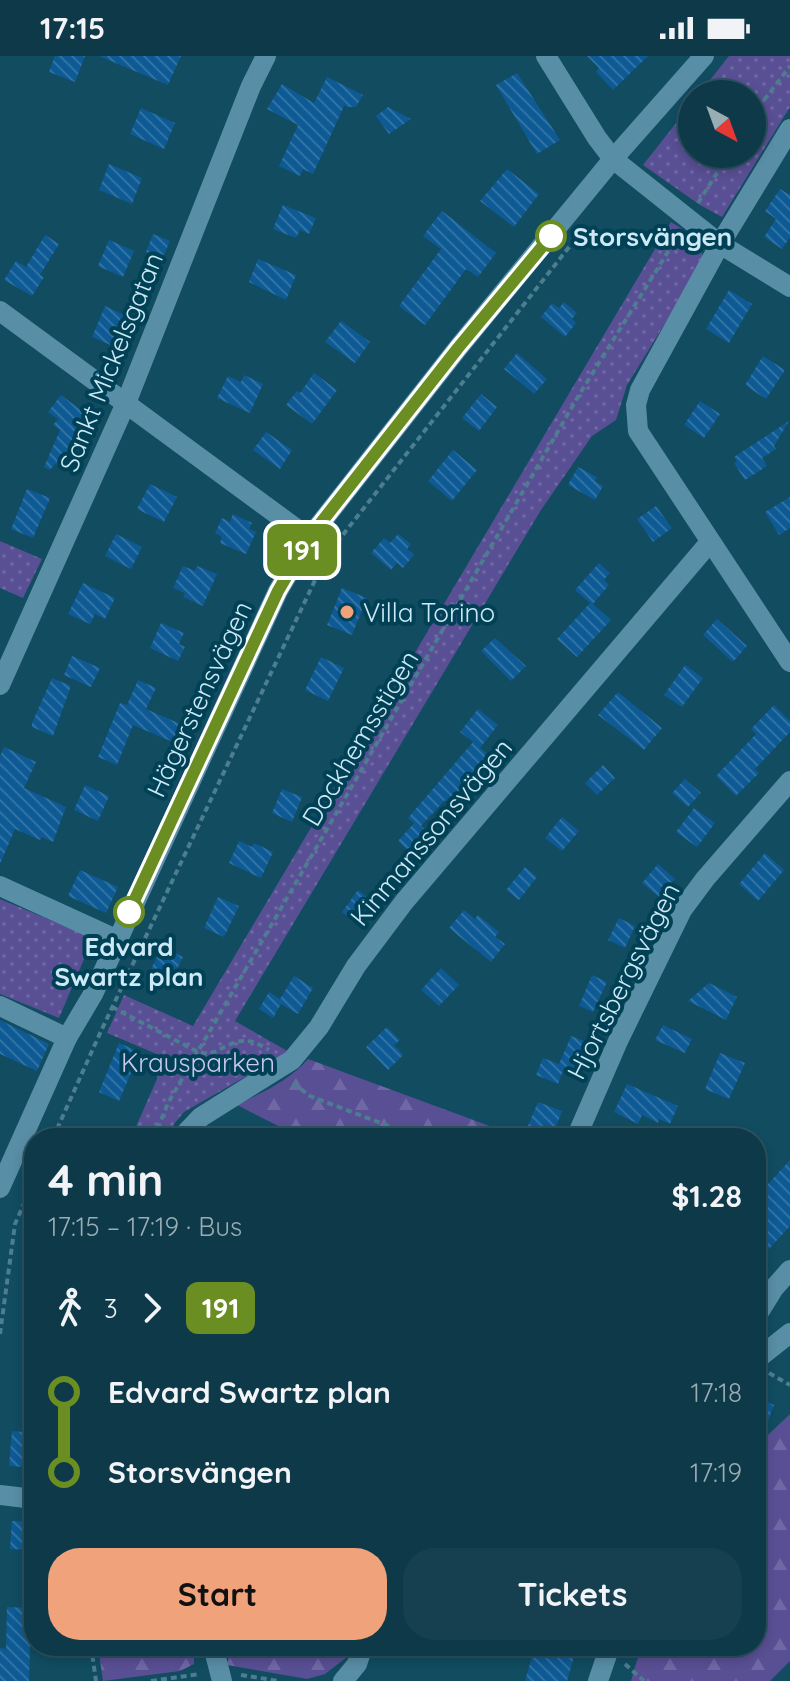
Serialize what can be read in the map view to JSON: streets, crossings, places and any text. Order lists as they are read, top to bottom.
{
  "streets": {
    "street": [
      "Sankt Mickelsgatan",
      "Hägerstensvägen",
      "Kinmanssonsvägen",
      "Hjortsbergsvägen"
    ],
    "path": ["Dockhemsstigen"]
  },
  "parks": ["Krausparken"],
  "places": ["Storsvängen", "Villa Torino", "Edvard Swartz plan"],
  "lines": ["bus line 191"],
  "north": "bottom right",
  "page": {
    "status": "17:15",
    "on_map": "191",
    "heading": ["4 min", "17:15 – 17:19 · Bus", "$1.28"],
    "legs": ["3", "191"],
    "list": [
      {
        "name": "Edvard Swartz plan",
        "value": "17:18"
      },
      {
        "name": "Storsvängen",
        "value": "17:19"
      }
    ],
    "buttons": ["Start", "Tickets"]
  }
}
